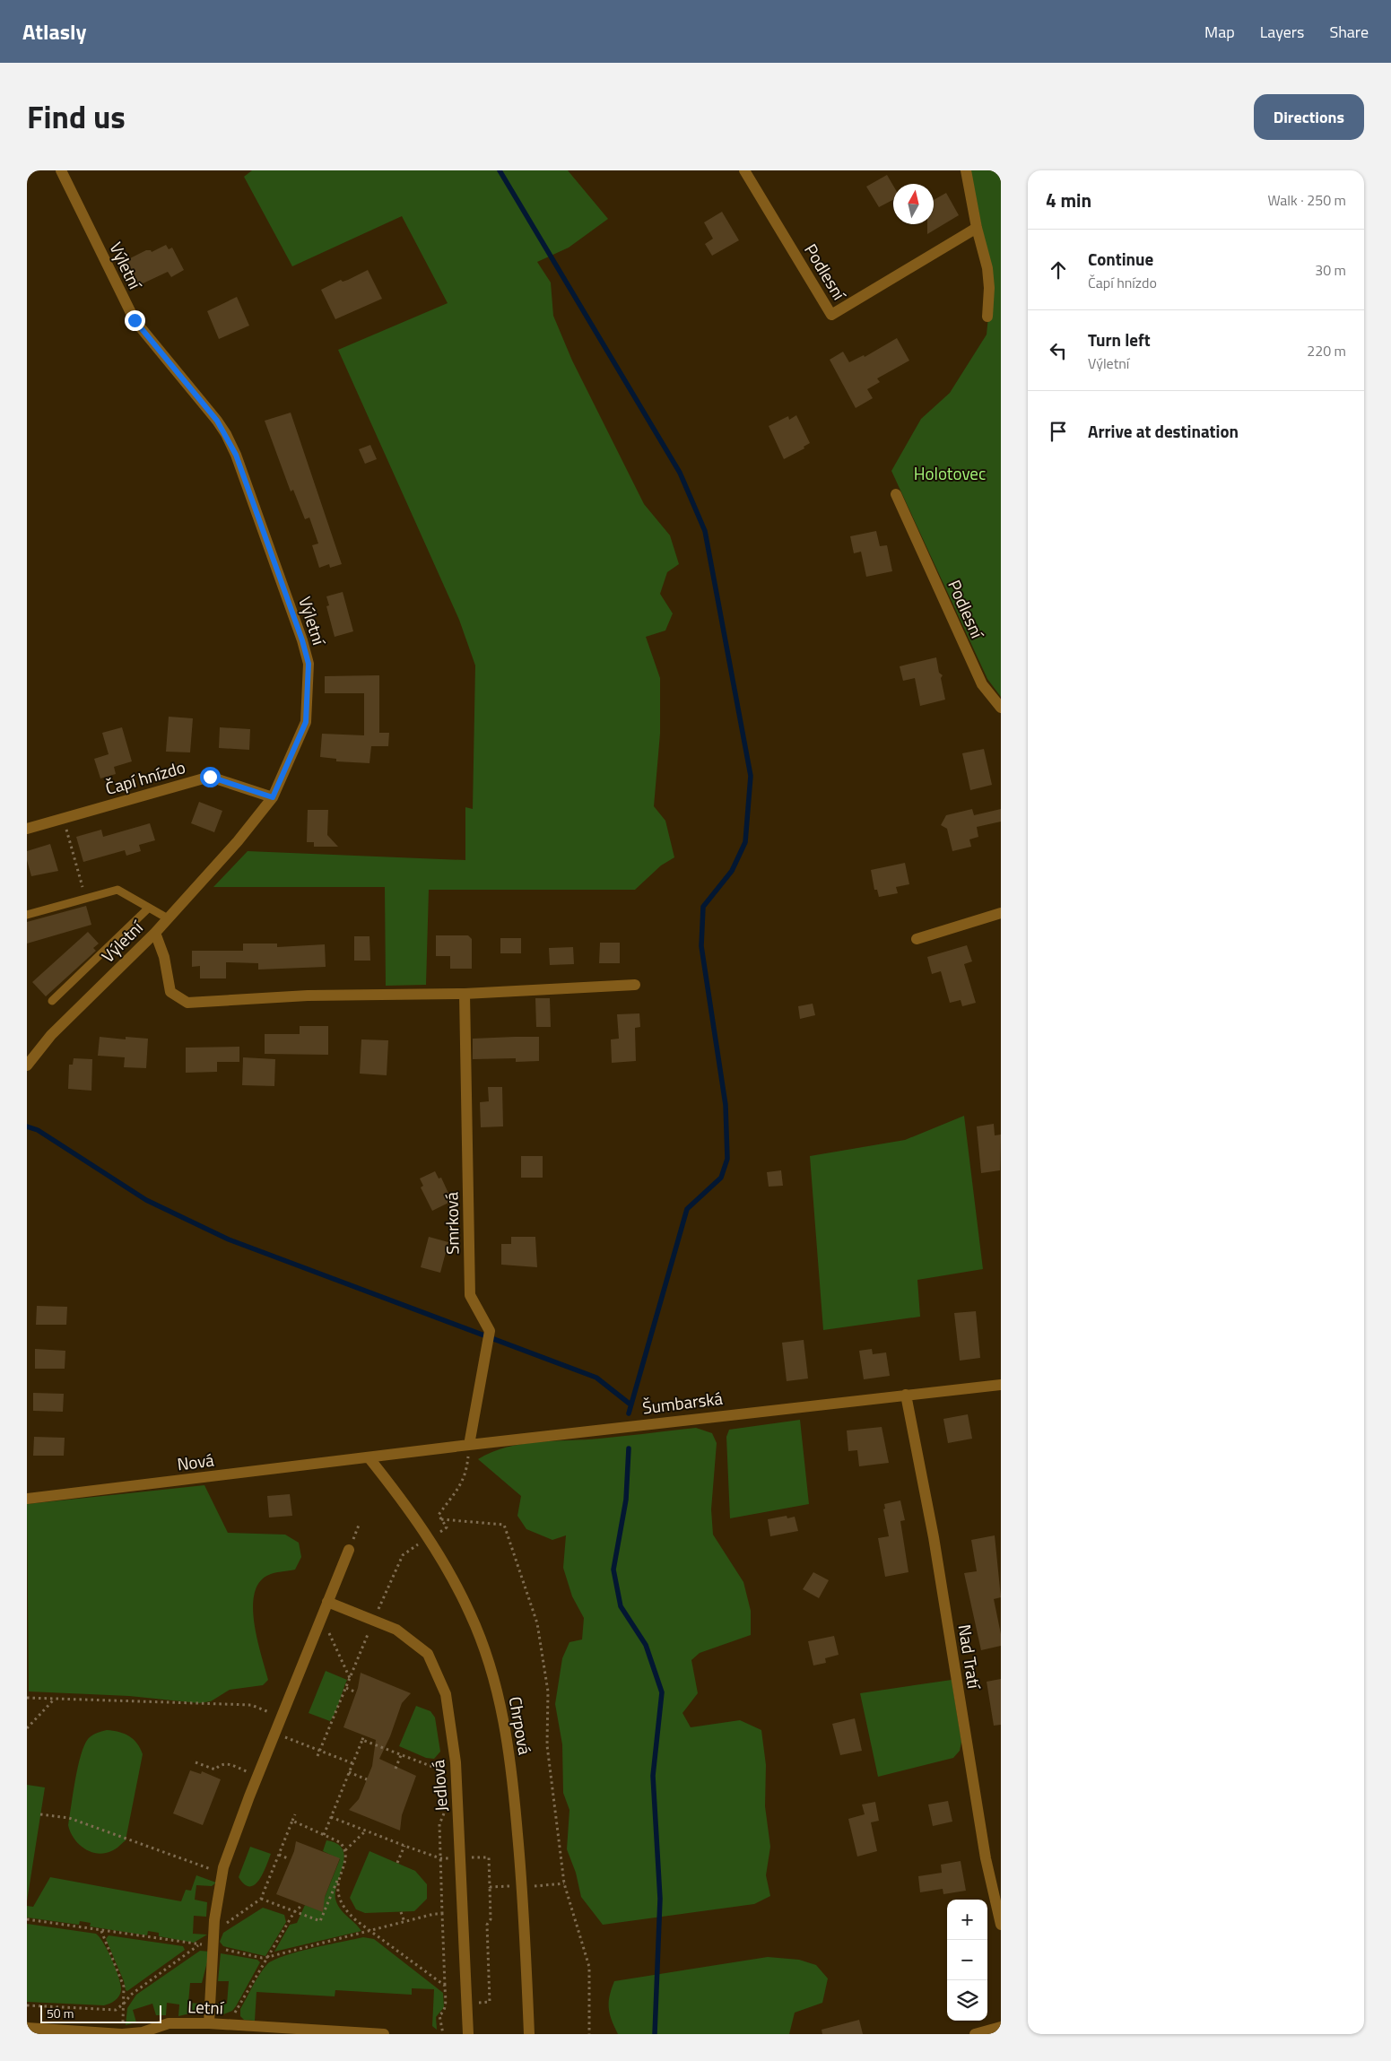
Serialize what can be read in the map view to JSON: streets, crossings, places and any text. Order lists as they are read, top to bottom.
{
  "streets": {
    "street": [
      "Výletní",
      "Podlesní",
      "Čapí hnízdo",
      "Smrková",
      "Šumbarská",
      "Nová",
      "Nad Tratí",
      "Chrpová",
      "Jedlová",
      "Letní"
    ]
  },
  "crossings": [
    ["Výletní", "Čapí hnízdo"],
    ["Smrková", "Šumbarská"],
    ["Šumbarská", "Nová"],
    ["Šumbarská", "Nad Tratí"],
    ["Šumbarská", "Chrpová"],
    ["Nová", "Chrpová"]
  ],
  "parks": ["Holotovec"],
  "scale_bar": "50 m",
  "north": "top",
  "page": {
    "header": "Atlasly",
    "nav": ["Map", "Layers", "Share"],
    "title": "Find us",
    "buttons": "Directions",
    "heading": ["4 min", "Walk · 250 m"],
    "list": [
      ["Continue", "Čapí hnízdo", "30 m"],
      ["Turn left", "Výletní", "220 m"],
      "Arrive at destination"
    ],
    "map_buttons": ["+", "−"],
    "scale": "50 m"
  }
}
